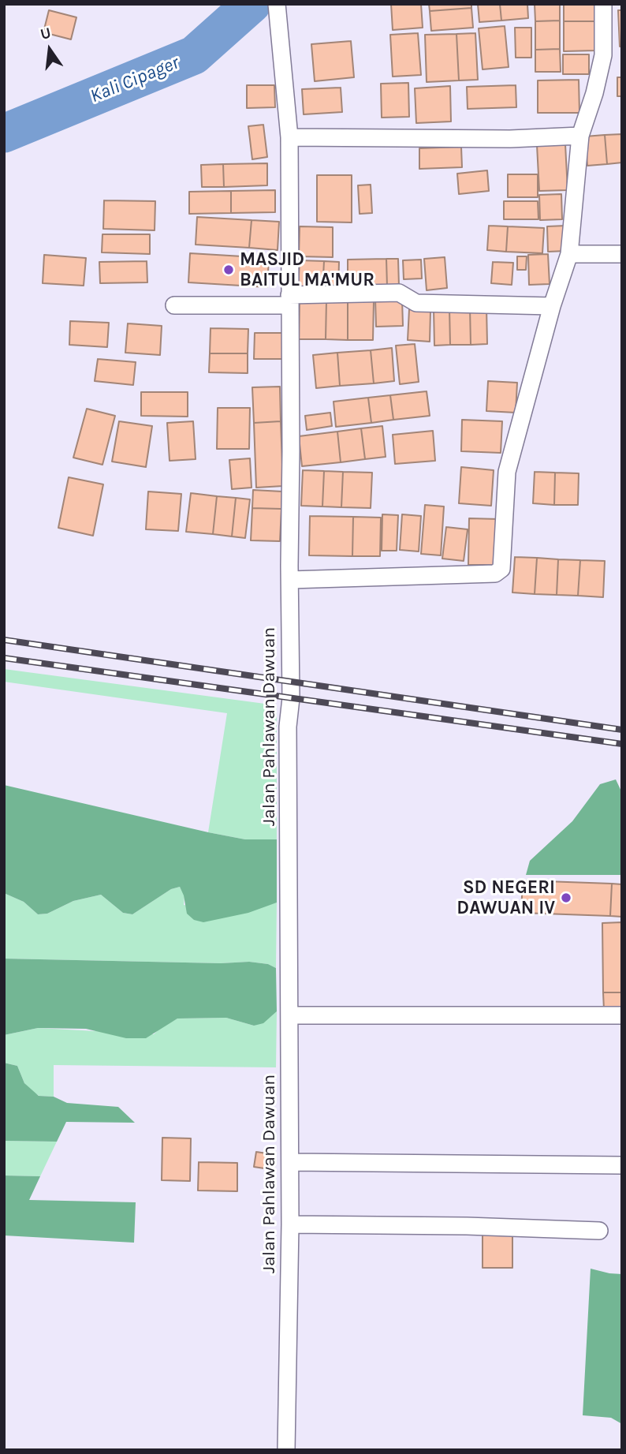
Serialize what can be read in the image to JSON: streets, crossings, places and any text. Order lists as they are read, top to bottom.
{
  "streets": {
    "street": ["Jalan Pahlawan Dawuan"]
  },
  "water": ["Kali Cipager"],
  "places": ["MASJID BAITUL MA'MUR", "SD NEGERI DAWUAN IV"],
  "north": "top"
}
